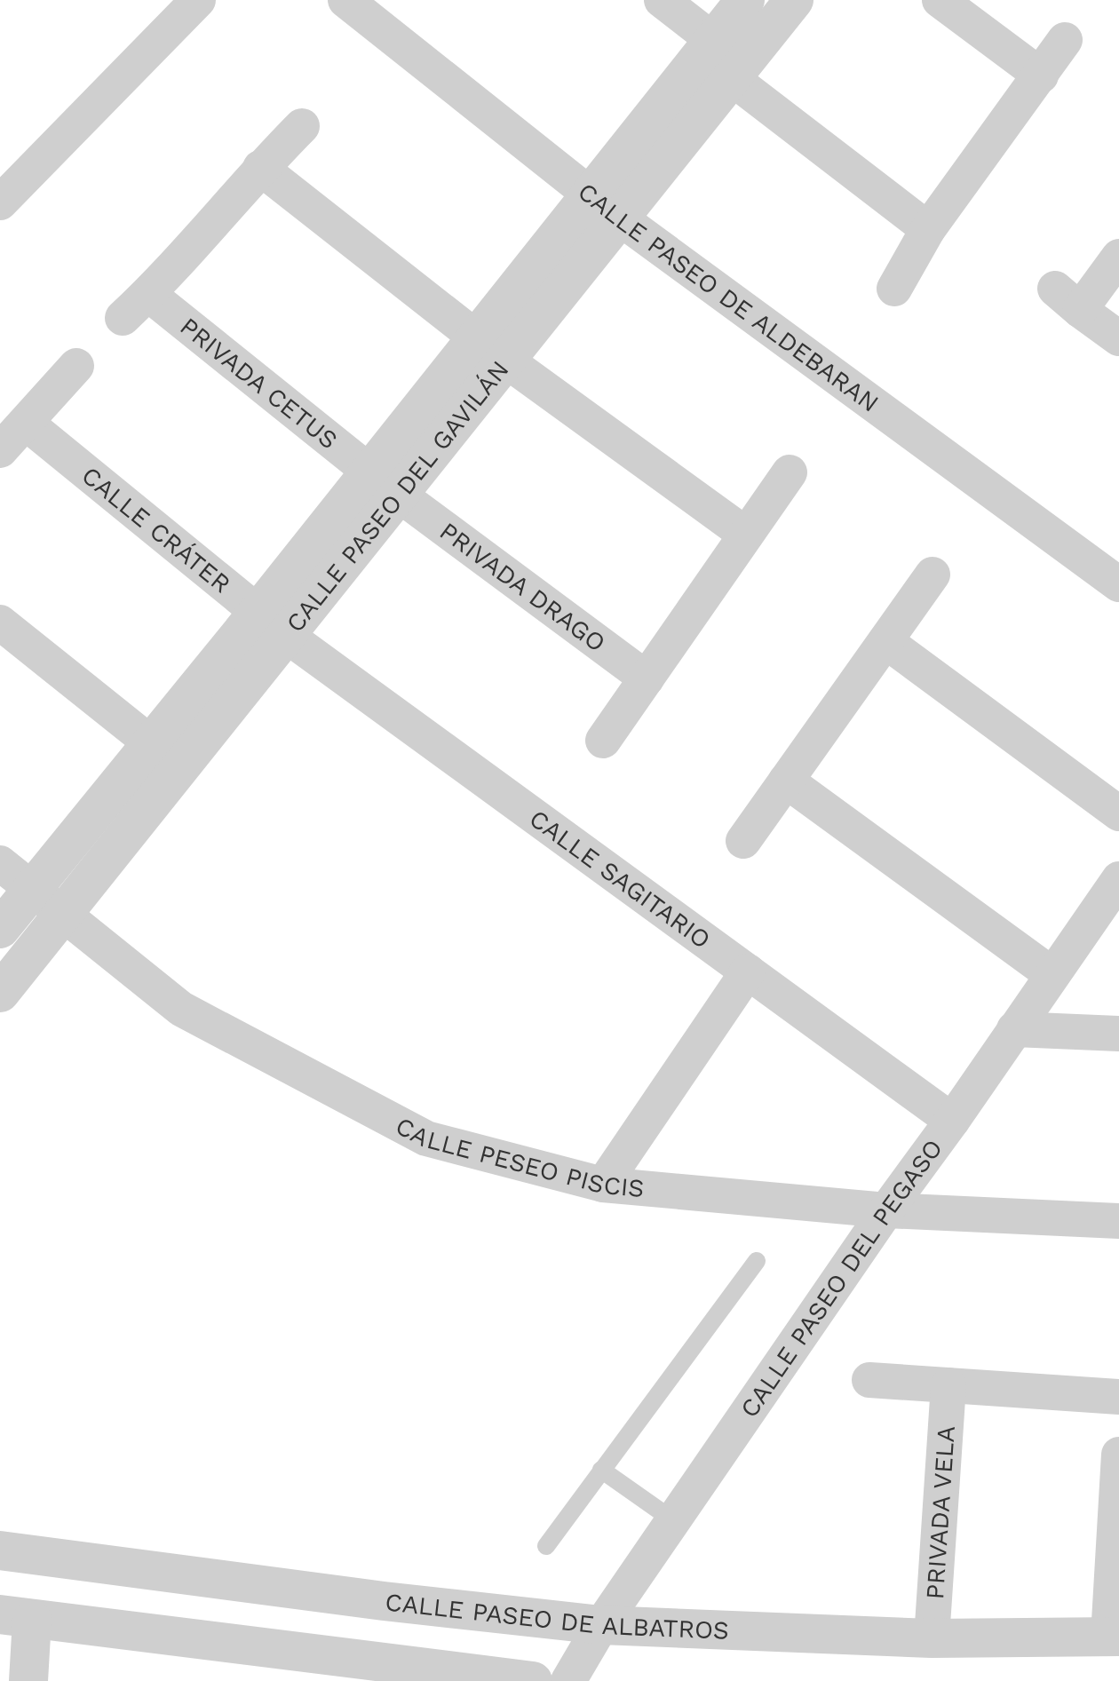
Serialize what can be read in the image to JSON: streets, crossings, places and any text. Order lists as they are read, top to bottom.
{
  "streets": {
    "street": [
      "CALLE PASEO DE ALDEBARAN",
      "PRIVADA CETUS",
      "CALLE PASEO DEL GAVILÁN",
      "CALLE CRÁTER",
      "PRIVADA DRAGO",
      "CALLE SAGITARIO",
      "CALLE PESEO PISCIS",
      "CALLE PASEO DEL PEGASO",
      "PRIVADA VELA",
      "CALLE PASEO DE ALBATROS"
    ]
  },
  "crossings": [
    ["CALLE PASEO DE ALDEBARAN", "CALLE PASEO DEL GAVILÁN"],
    ["PRIVADA CETUS", "CALLE PASEO DEL GAVILÁN"],
    ["CALLE PASEO DEL GAVILÁN", "CALLE CRÁTER"],
    ["CALLE PASEO DEL GAVILÁN", "PRIVADA DRAGO"],
    ["CALLE PASEO DEL GAVILÁN", "CALLE SAGITARIO"],
    ["CALLE PASEO DEL GAVILÁN", "CALLE PESEO PISCIS"],
    ["CALLE CRÁTER", "CALLE SAGITARIO"],
    ["CALLE SAGITARIO", "CALLE PASEO DEL PEGASO"],
    ["CALLE PESEO PISCIS", "CALLE PASEO DEL PEGASO"],
    ["CALLE PASEO DEL PEGASO", "CALLE PASEO DE ALBATROS"],
    ["PRIVADA VELA", "CALLE PASEO DE ALBATROS"]
  ]
}
